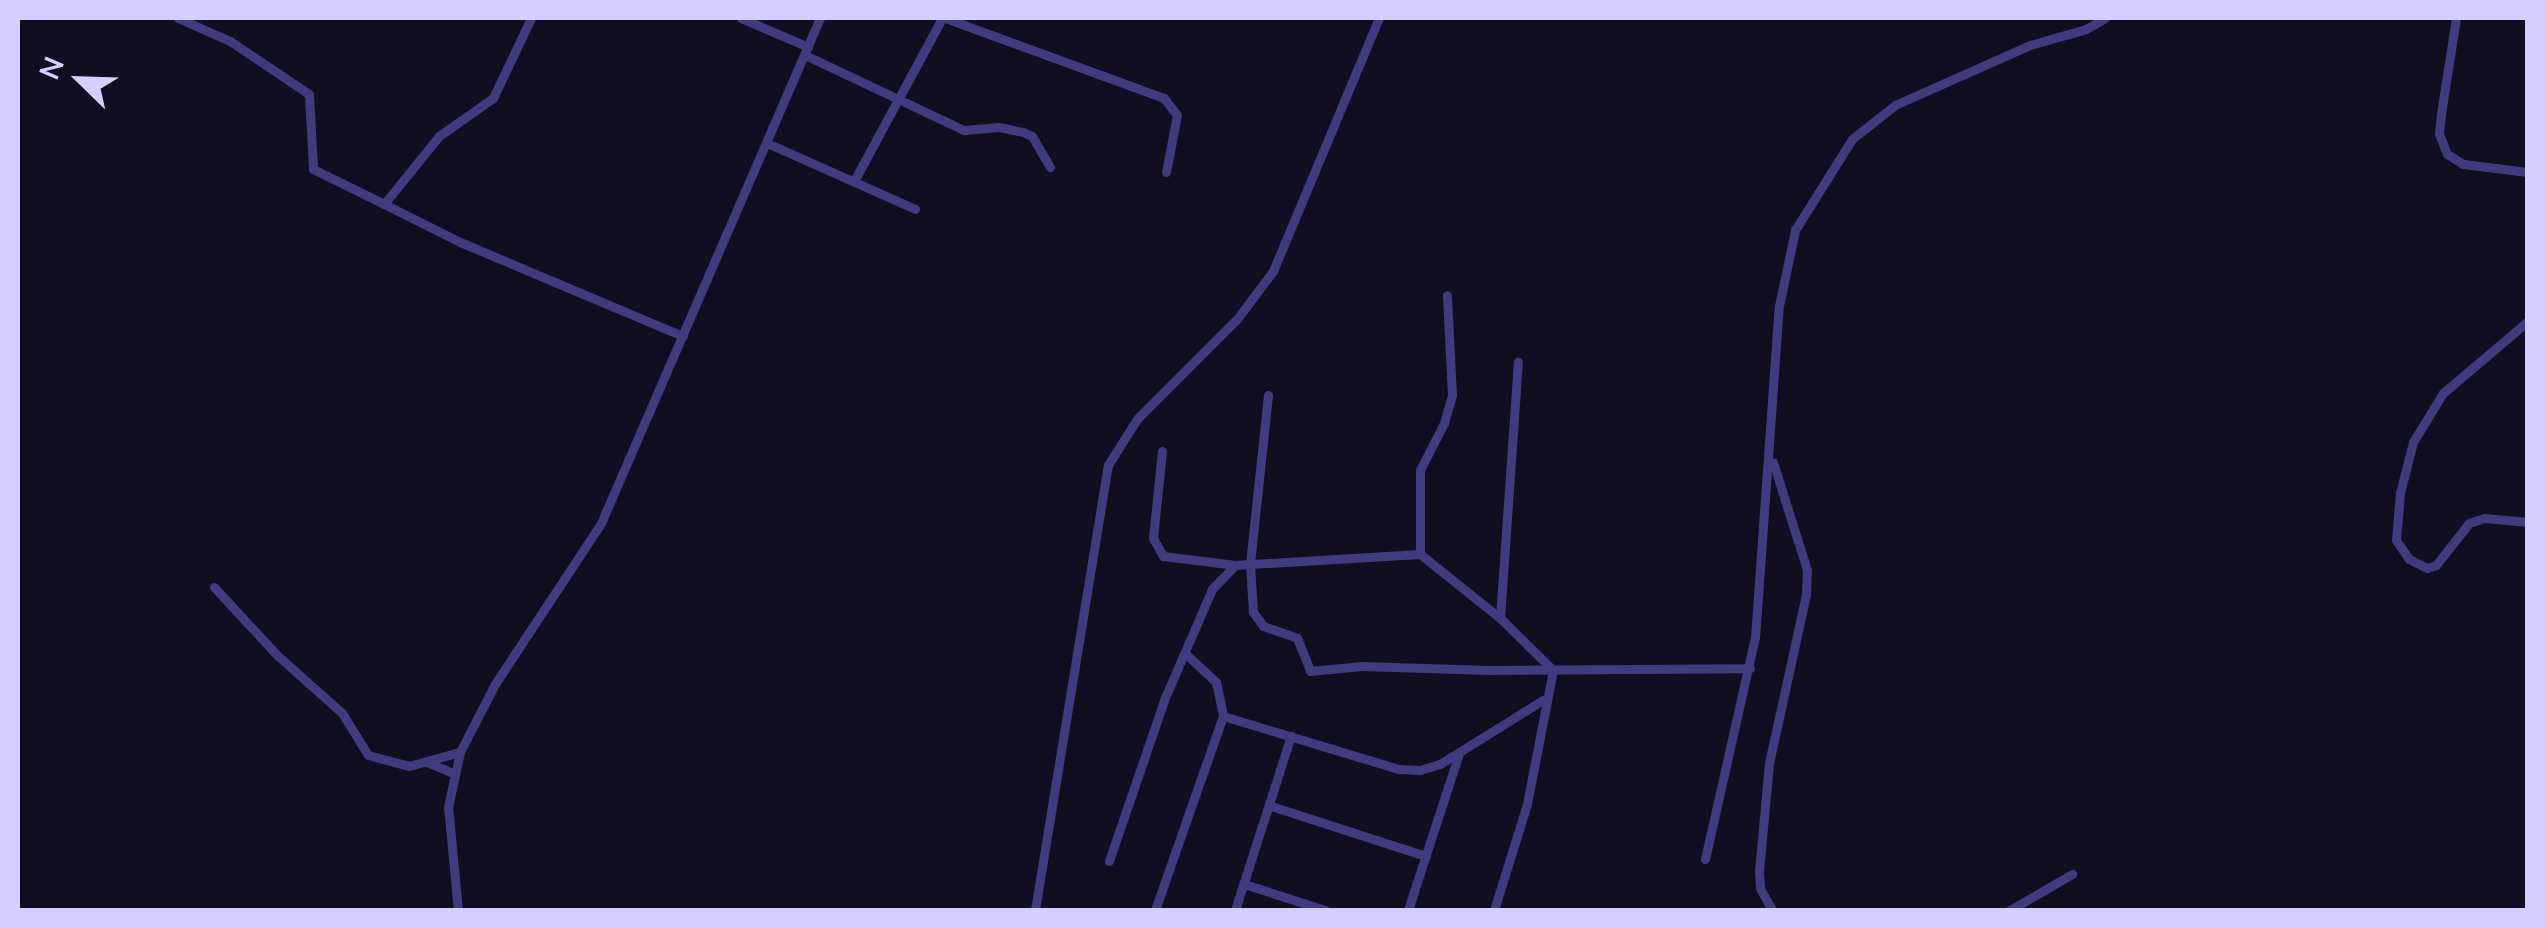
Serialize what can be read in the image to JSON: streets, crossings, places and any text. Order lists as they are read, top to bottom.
{
  "north": "top left"
}
